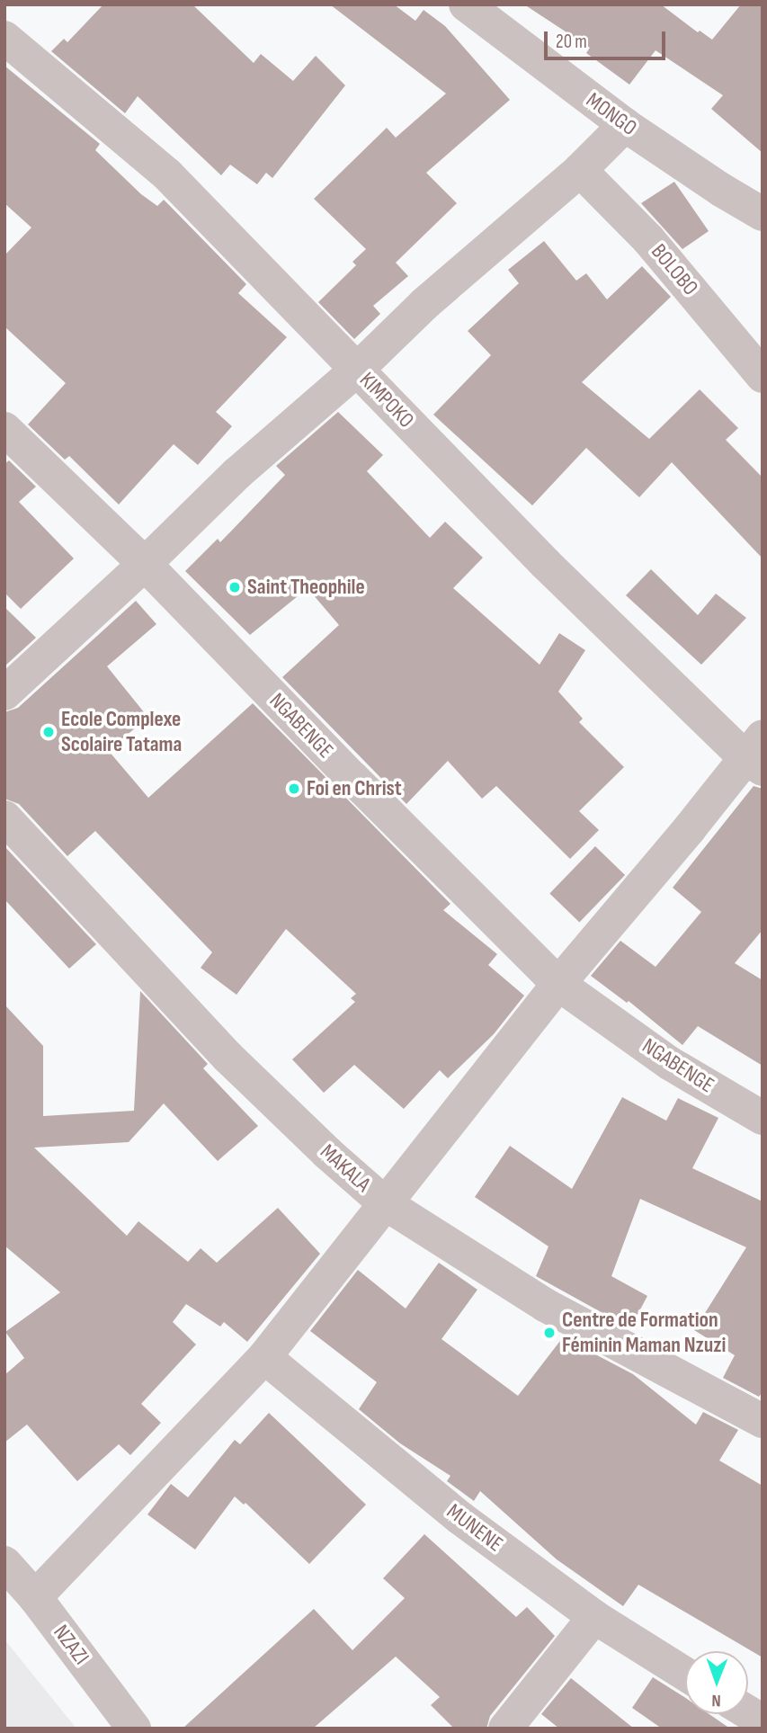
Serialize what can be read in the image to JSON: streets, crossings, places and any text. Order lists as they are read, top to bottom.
{
  "streets": {
    "street": [
      "MONGO",
      "BOLOBO",
      "KIMPOKO",
      "NGABENGE",
      "MAKALA",
      "MUNENE",
      "NZAZI"
    ]
  },
  "places": [
    "Saint Theophile",
    "Ecole Complexe Scolaire Tatama",
    "Foi en Christ",
    "Centre de Formation Féminin Maman Nzuzi"
  ],
  "scale_bar": "20 m",
  "north": "bottom"
}
